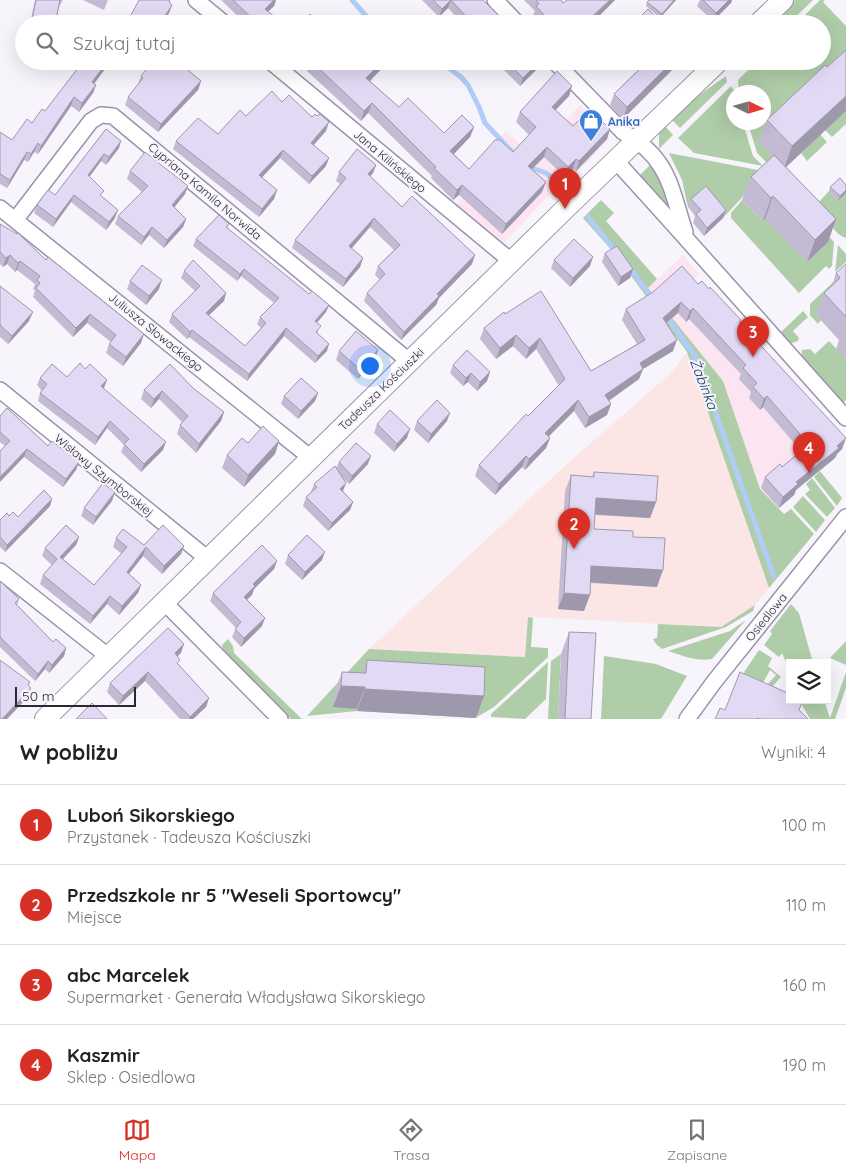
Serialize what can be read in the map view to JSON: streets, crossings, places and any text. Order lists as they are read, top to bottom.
{
  "streets": {
    "street": [
      "Jana Kilińskiego",
      "Cypriana Kamila Norwida",
      "Juliusza Słowackiego",
      "Tadeusza Kościuszki",
      "Wisławy Szymborskiej",
      "Osiedlowa"
    ]
  },
  "crossings": [
    ["Jana Kilińskiego", "Tadeusza Kościuszki"],
    ["Cypriana Kamila Norwida", "Juliusza Słowackiego"],
    ["Cypriana Kamila Norwida", "Tadeusza Kościuszki"],
    ["Juliusza Słowackiego", "Tadeusza Kościuszki"],
    ["Tadeusza Kościuszki", "Wisławy Szymborskiej"]
  ],
  "water": ["Żabinka"],
  "places": {
    "shop": ["Anika"]
  },
  "scale_bar": "50 m",
  "north": "right",
  "page": {
    "search": "Szukaj tutaj",
    "pins": [
      "1",
      "3",
      "4",
      "2"
    ],
    "scale": "50 m",
    "heading": ["W pobliżu", "Wyniki: 4"],
    "list": [
      {
        "mark": "1",
        "name": "Luboń Sikorskiego",
        "note": "Przystanek · Tadeusza Kościuszki",
        "value": "100 m"
      },
      {
        "mark": "2",
        "name": "Przedszkole nr 5 \"Weseli Sportowcy\"",
        "note": "Miejsce",
        "value": "110 m"
      },
      {
        "mark": "3",
        "name": "abc Marcelek",
        "note": "Supermarket · Generała Władysława Sikorskiego",
        "value": "160 m"
      },
      {
        "mark": "4",
        "name": "Kaszmir",
        "note": "Sklep · Osiedlowa",
        "value": "190 m"
      }
    ],
    "nav": ["Mapa", "Trasa", "Zapisane"]
  }
}
